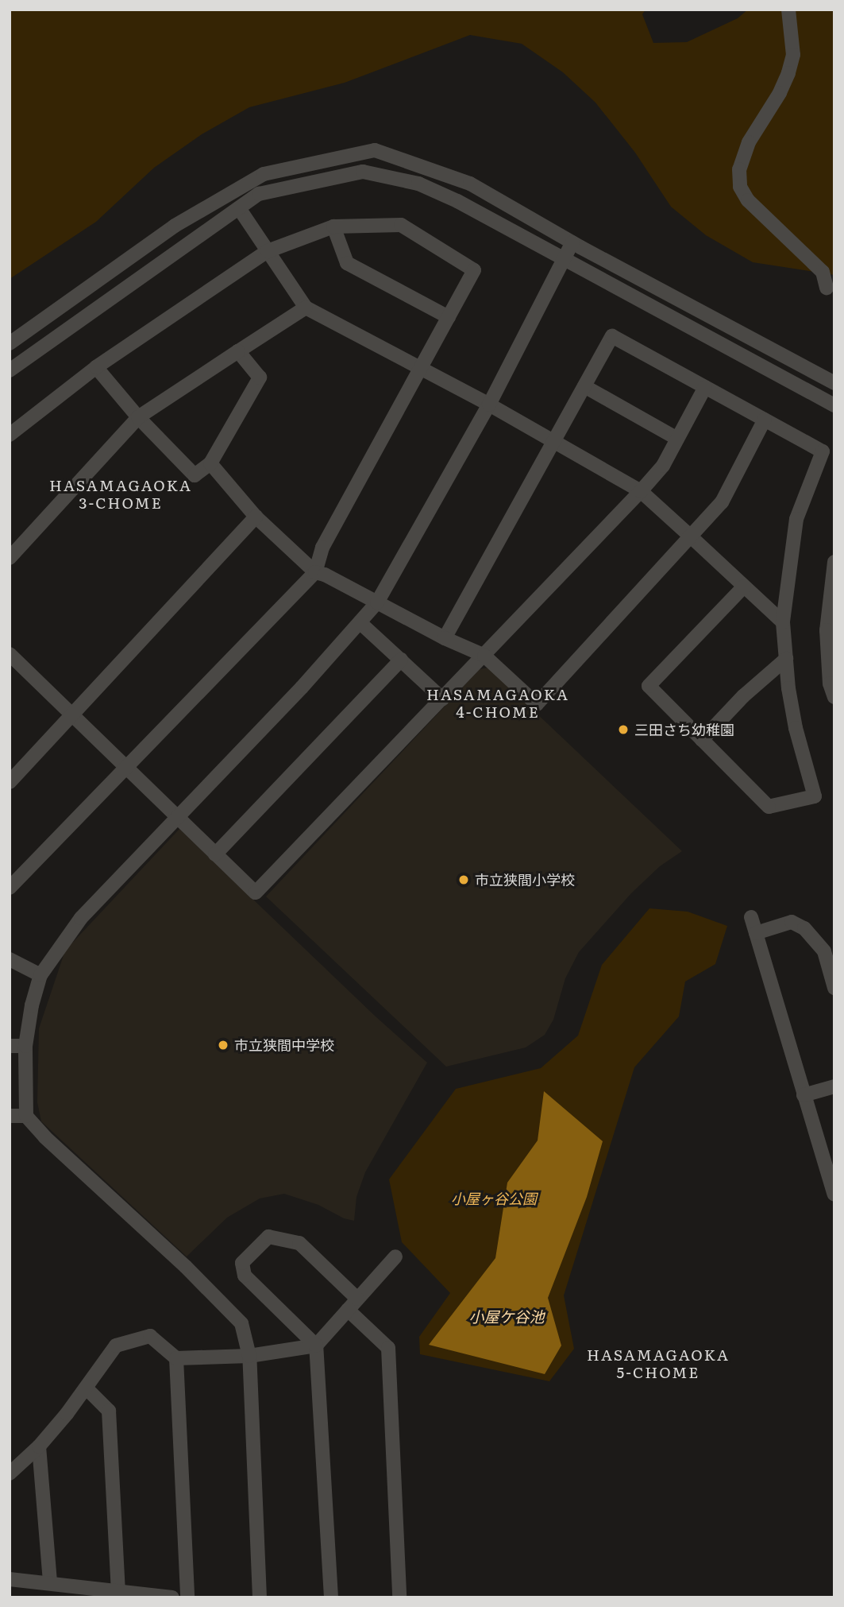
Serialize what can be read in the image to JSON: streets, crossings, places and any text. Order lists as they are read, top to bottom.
{
  "districts": ["HASAMAGAOKA 3-CHOME", "HASAMAGAOKA 4-CHOME", "HASAMAGAOKA 5-CHOME"],
  "water": ["小屋ケ谷池"],
  "parks": ["小屋ヶ谷公園"],
  "places": ["三田さち幼稚園", "市立狭間小学校", "市立狭間中学校"]
}
